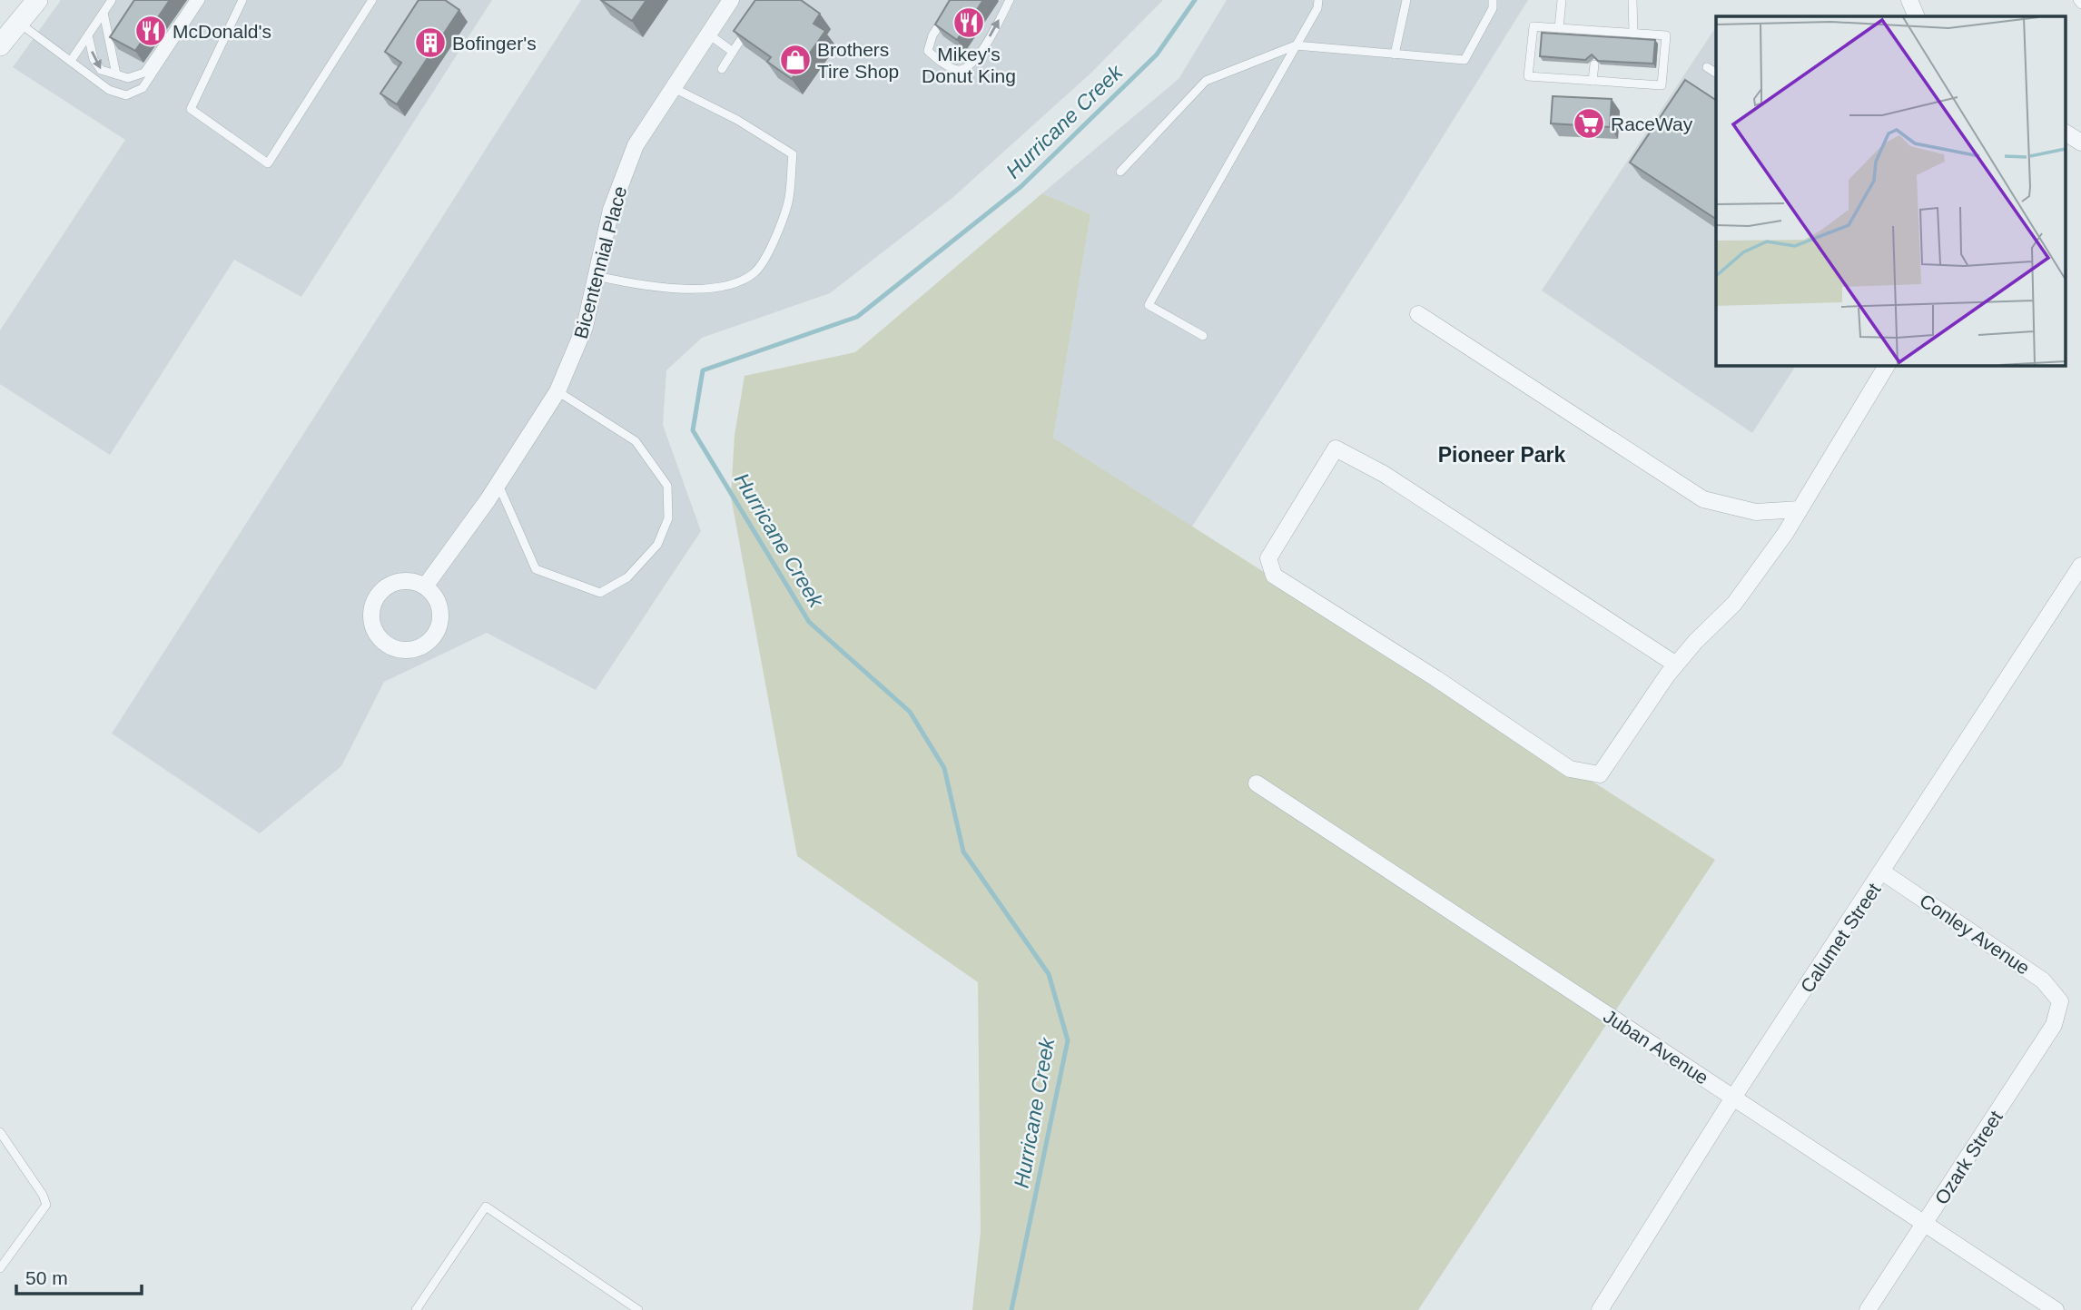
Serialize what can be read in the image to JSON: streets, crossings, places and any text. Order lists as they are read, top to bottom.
{
  "streets": {
    "street": [
      "Bicentennial Place",
      "Conley Avenue",
      "Calumet Street",
      "Juban Avenue",
      "Ozark Street"
    ]
  },
  "crossings": [
    ["Conley Avenue", "Calumet Street"],
    ["Conley Avenue", "Ozark Street"],
    ["Calumet Street", "Juban Avenue"],
    ["Juban Avenue", "Ozark Street"]
  ],
  "districts": ["Pioneer Park"],
  "water": ["Hurricane Creek"],
  "places": {
    "restaurant": ["Mikey's Donut King", "McDonald's"],
    "building": ["Bofinger's"],
    "shop": ["Brothers Tire Shop"],
    "supermarket": ["RaceWay"]
  },
  "scale_bar": "50 m"
}
